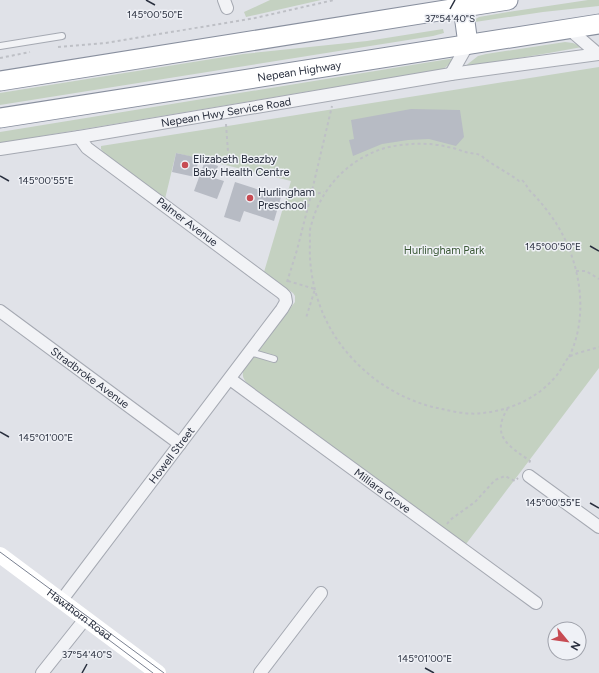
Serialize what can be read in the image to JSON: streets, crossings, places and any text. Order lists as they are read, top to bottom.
{
  "streets": {
    "highway": ["Nepean Highway"],
    "main road": ["Hawthorn Road"],
    "street": [
      "Nepean Hwy Service Road",
      "Palmer Avenue",
      "Stradbroke Avenue",
      "Howell Street",
      "Milliara Grove"
    ]
  },
  "crossings": [
    ["Nepean Highway", "Nepean Hwy Service Road"],
    ["Nepean Hwy Service Road", "Palmer Avenue"],
    ["Palmer Avenue", "Howell Street"],
    ["Stradbroke Avenue", "Howell Street"],
    ["Howell Street", "Milliara Grove"],
    ["Howell Street", "Hawthorn Road"]
  ],
  "parks": ["Hurlingham Park"],
  "places": ["Elizabeth Beazby Baby Health Centre", "Hurlingham Preschool"],
  "north": "bottom right",
  "coordinates": [
    "145°00'50\"E",
    "37°54'40\"S",
    "145°00'55\"E",
    "145°01'00\"E"
  ]
}
